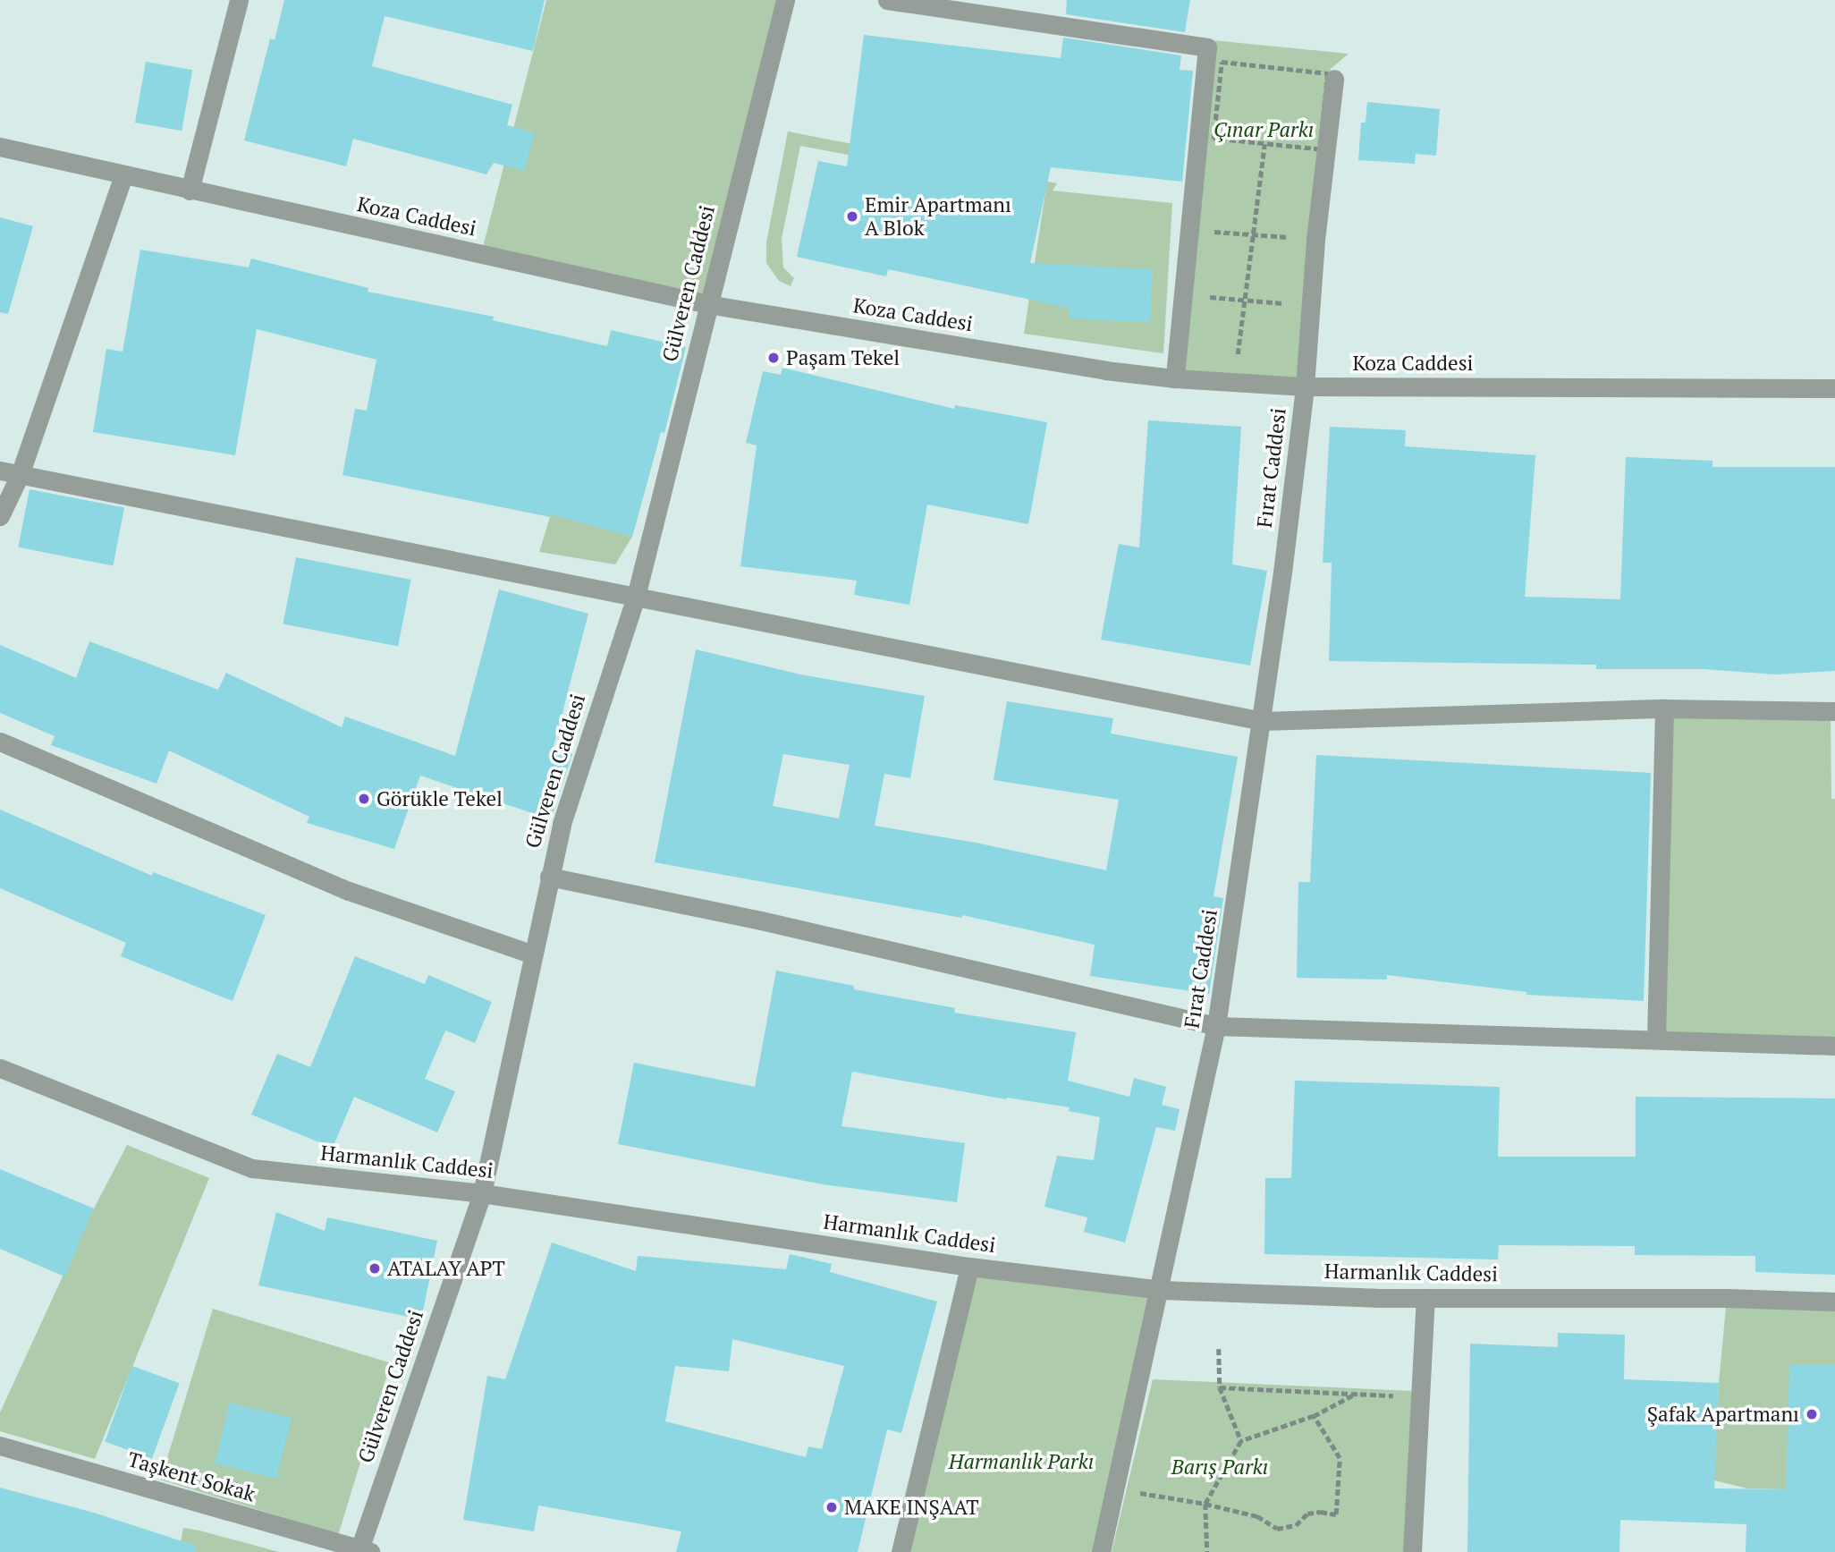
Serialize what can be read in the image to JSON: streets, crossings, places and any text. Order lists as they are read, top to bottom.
{
  "streets": {
    "street": [
      "Koza Caddesi",
      "Gülveren Caddesi",
      "Fırat Caddesi",
      "Harmanlık Caddesi",
      "Taşkent Sokak"
    ]
  },
  "crossings": [
    ["Koza Caddesi", "Gülveren Caddesi"],
    ["Koza Caddesi", "Fırat Caddesi"],
    ["Gülveren Caddesi", "Harmanlık Caddesi"],
    ["Gülveren Caddesi", "Taşkent Sokak"],
    ["Fırat Caddesi", "Harmanlık Caddesi"]
  ],
  "parks": ["Çınar Parkı", "Harmanlık Parkı", "Barış Parkı"],
  "places": [
    "Emir Apartmanı A Blok",
    "Paşam Tekel",
    "Görükle Tekel",
    "ATALAY APT",
    "Şafak Apartmanı",
    "MAKE INŞAAT"
  ]
}
